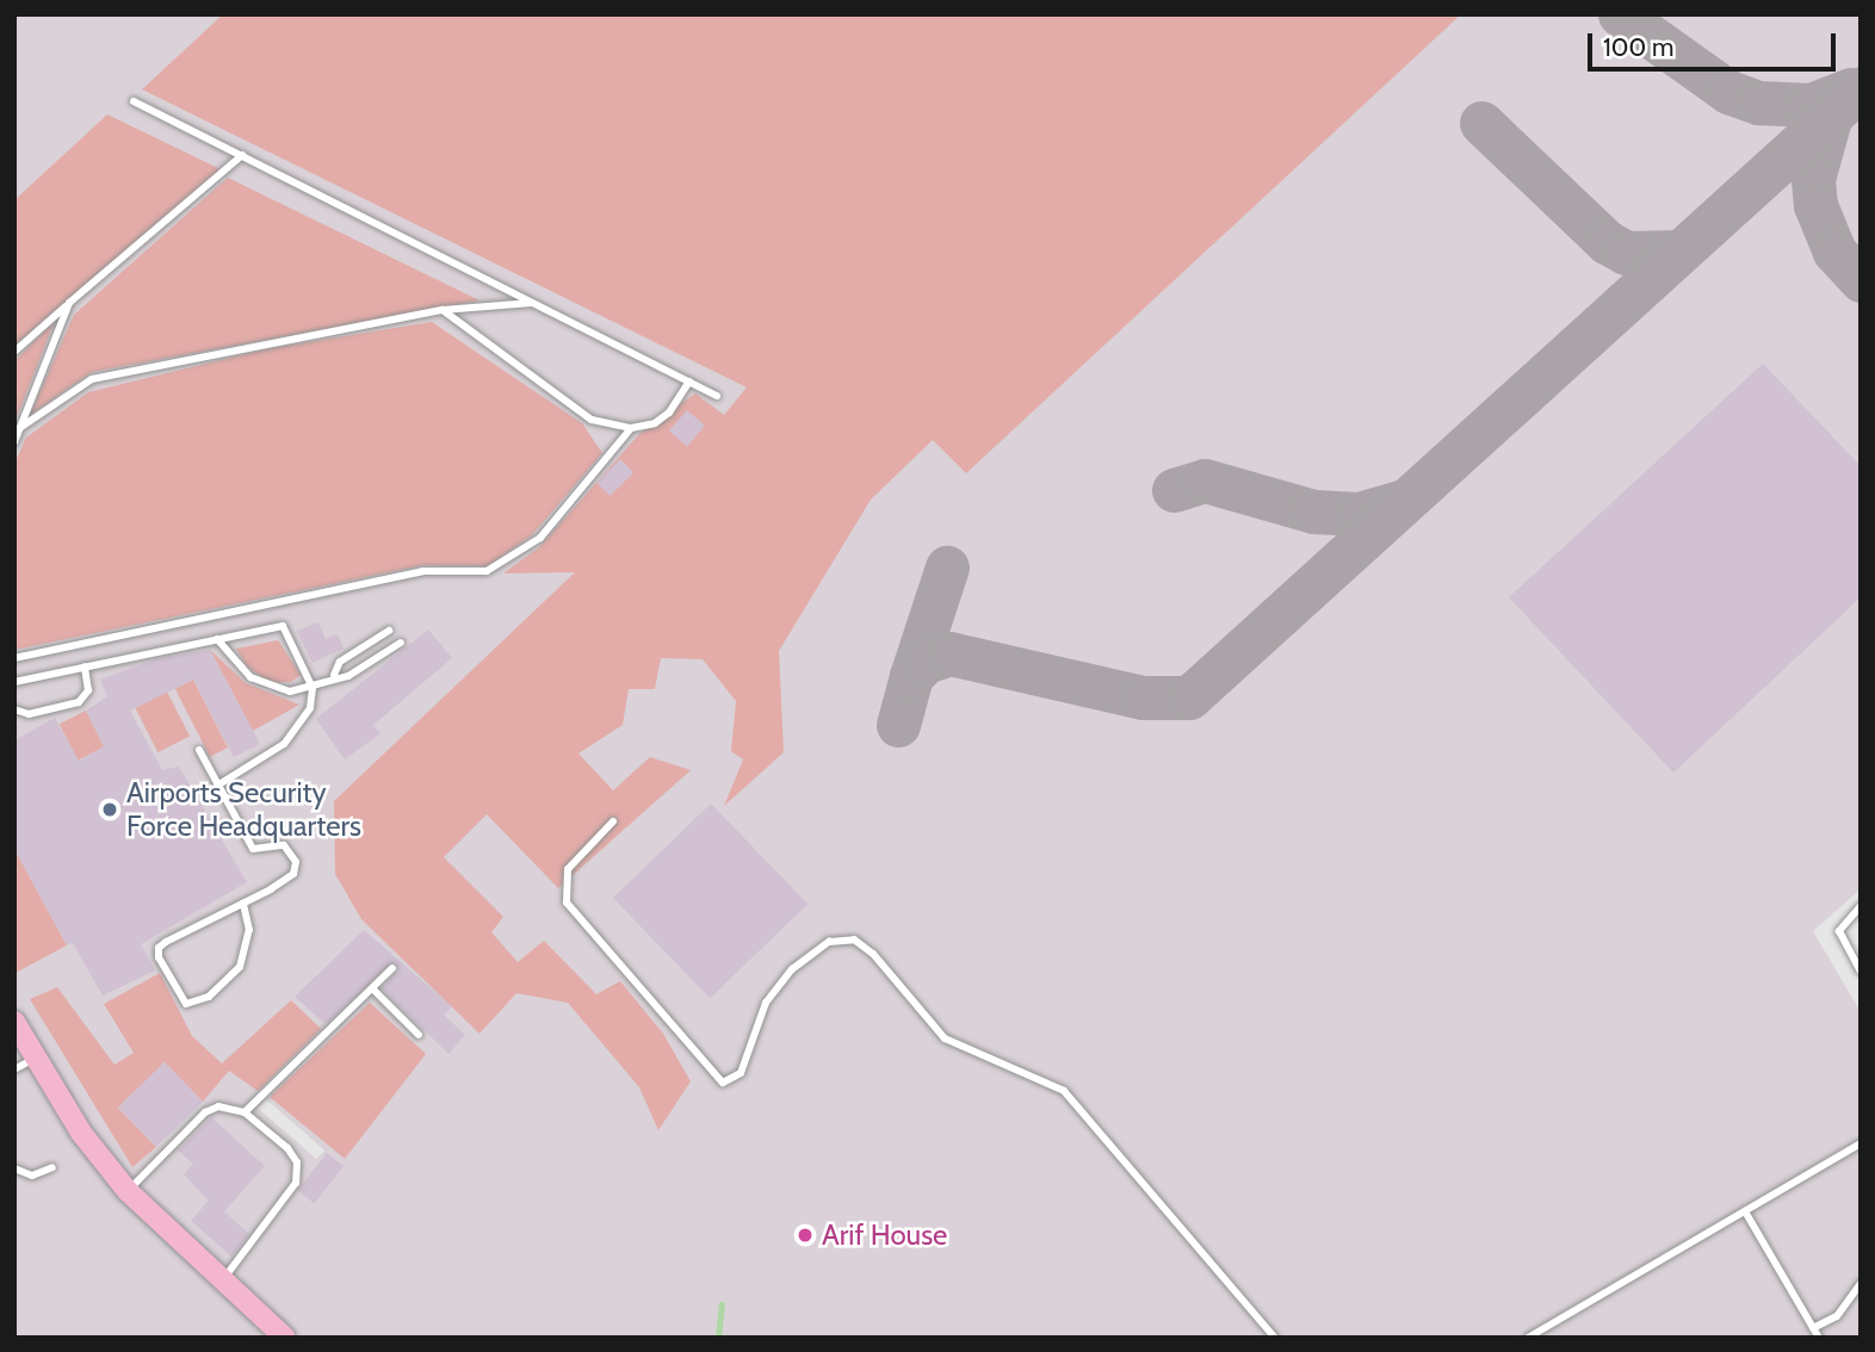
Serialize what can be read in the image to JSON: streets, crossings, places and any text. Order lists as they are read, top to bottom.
{
  "places": ["Airports Security Force Headquarters", "Arif House"],
  "scale_bar": "100 m"
}
